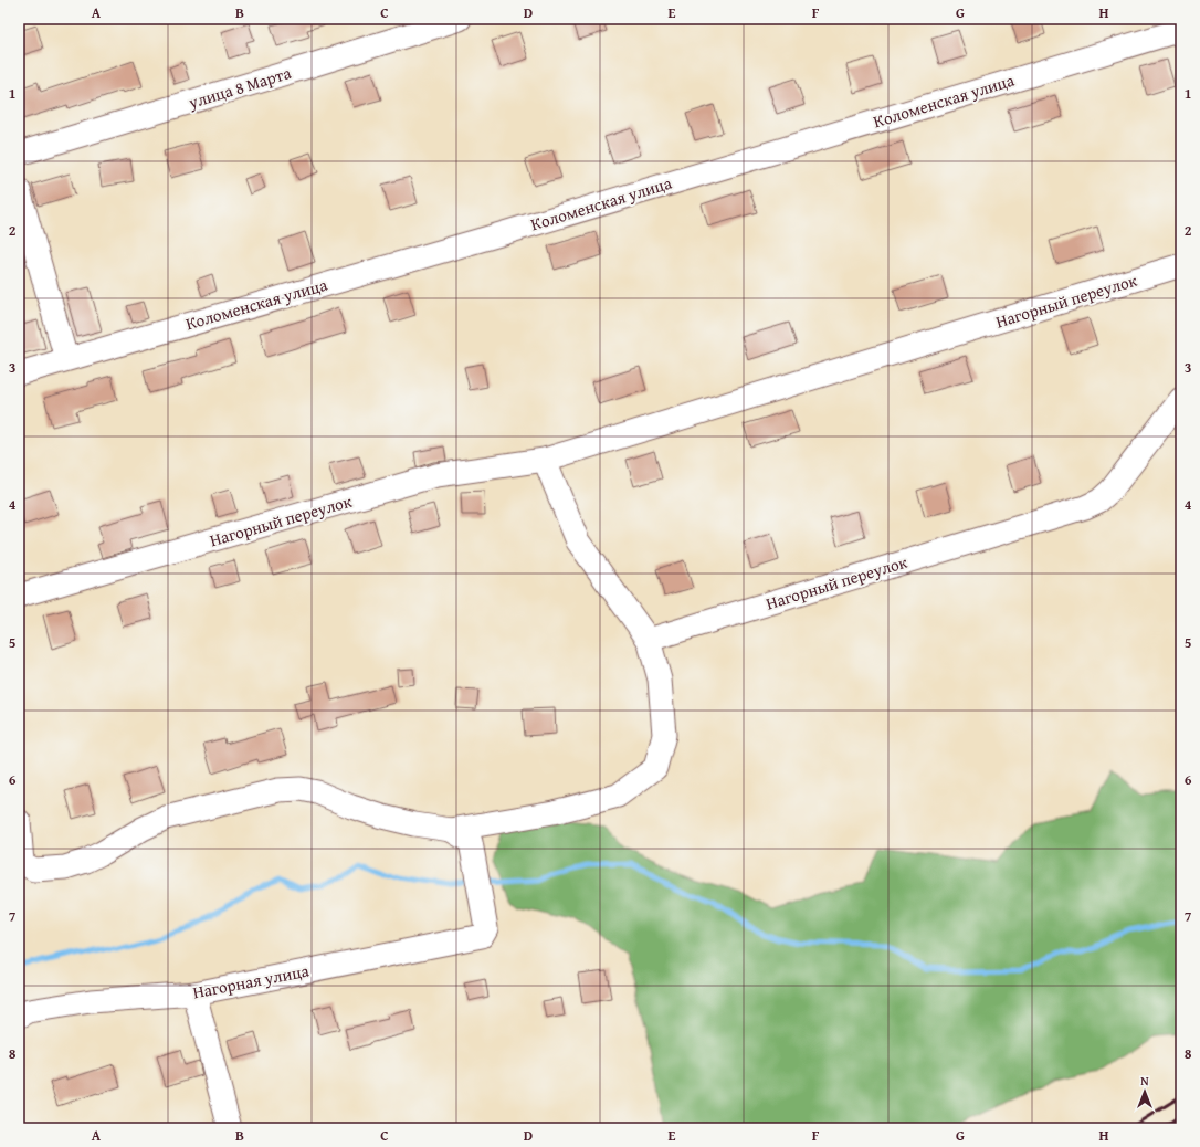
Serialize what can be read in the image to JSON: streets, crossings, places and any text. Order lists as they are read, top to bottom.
{
  "streets": {
    "street": [
      "улица 8 Марта",
      "Коломенская улица",
      "Нагорный переулок",
      "Нагорная улица"
    ]
  },
  "north": "top",
  "grid": {
    "columns": [
      "A",
      "B",
      "C",
      "D",
      "E",
      "F",
      "G",
      "H"
    ],
    "rows": [
      "1",
      "2",
      "3",
      "4",
      "5",
      "6",
      "7",
      "8"
    ]
  }
}
